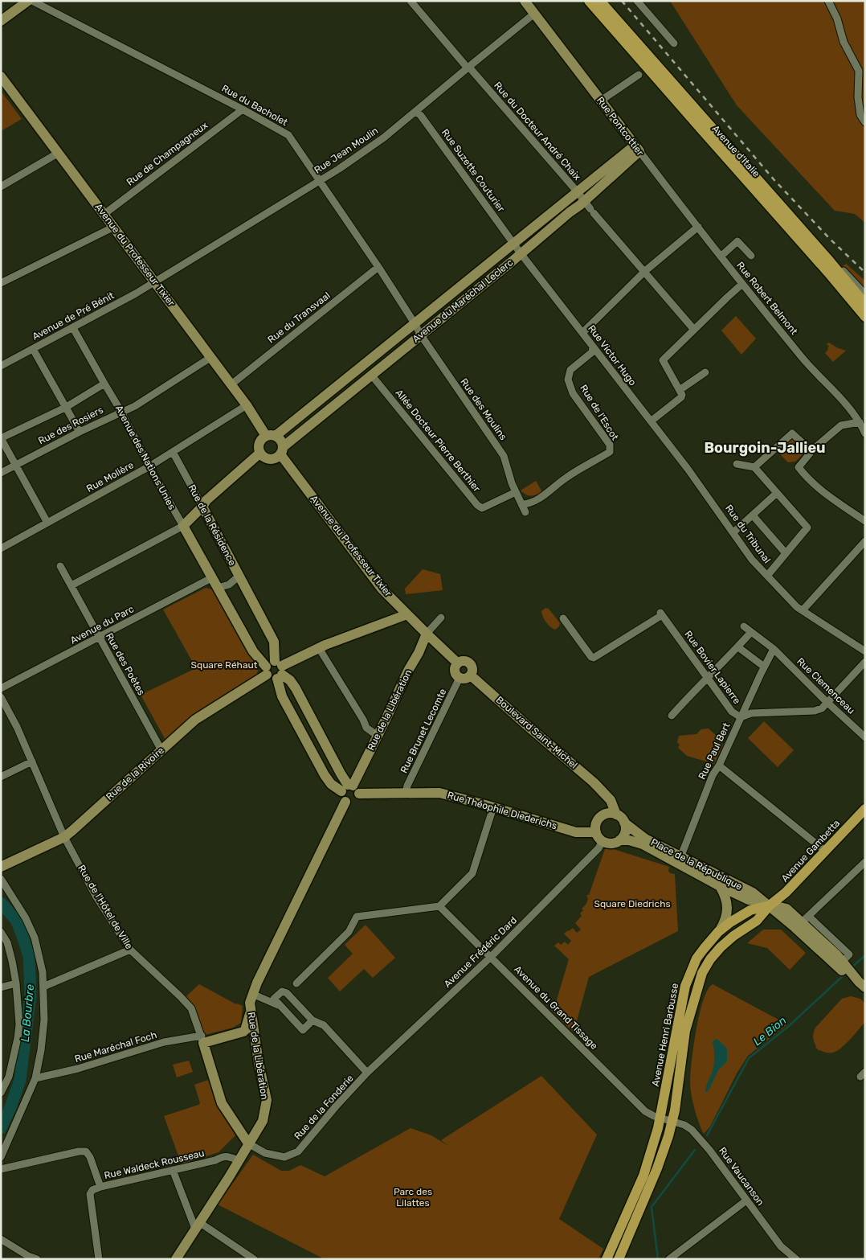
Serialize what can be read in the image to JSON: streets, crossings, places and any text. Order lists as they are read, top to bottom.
{
  "streets": {
    "main road": ["Avenue d'Italie", "Avenue Gambetta", "Avenue Henri Barbusse"],
    "street": [
      "Rue du Bacholet",
      "Rue Pontcottier",
      "Rue du Docteur André Chaix",
      "Rue Jean Moulin",
      "Rue de Champagneux",
      "Rue Suzette Couturier",
      "Avenue du Professeur Tixier",
      "Rue Robert Belmont",
      "Avenue du Maréchal Leclerc",
      "Avenue de Pré Bénit",
      "Rue du Transvaal",
      "Rue Victor Hugo",
      "Rue des Moulins",
      "Rue de l'Escot",
      "Rue des Rosiers",
      "Allée Docteur Pierre Berthier",
      "Avenue des Nations Unies",
      "Rue Molière",
      "Rue de la Résidence",
      "Rue du Tribunal",
      "Avenue du Parc",
      "Rue des Poètes",
      "Rue Bovier Lapierre",
      "Rue Clemenceau",
      "Rue de la Libération",
      "Rue Brunet Lecomte",
      "Boulevard Saint-Michel",
      "Rue Paul Bert",
      "Rue de la Rivoire",
      "Rue Théophile Diederichs",
      "Place de la République",
      "Rue de l'Hôtel de Ville",
      "Avenue Frédéric Dard",
      "Avenue du Grand Tissage",
      "Rue Maréchal Foch",
      "Rue de la Fonderie",
      "Rue Waldeck Rousseau",
      "Rue Vaucanson"
    ]
  },
  "crossings": [
    ["Rue du Bacholet", "Rue Jean Moulin"],
    ["Rue du Bacholet", "Rue de Champagneux"],
    ["Rue du Bacholet", "Avenue du Maréchal Leclerc"],
    ["Rue du Bacholet", "Rue du Transvaal"],
    ["Rue du Bacholet", "Rue des Moulins"],
    ["Rue Pontcottier", "Rue Jean Moulin"],
    ["Rue Pontcottier", "Rue Robert Belmont"],
    ["Rue Pontcottier", "Avenue du Maréchal Leclerc"],
    ["Rue du Docteur André Chaix", "Rue Jean Moulin"],
    ["Rue du Docteur André Chaix", "Avenue du Maréchal Leclerc"],
    ["Rue Jean Moulin", "Rue Suzette Couturier"],
    ["Rue Jean Moulin", "Avenue du Professeur Tixier"],
    ["Rue Jean Moulin", "Avenue de Pré Bénit"],
    ["Rue de Champagneux", "Avenue du Professeur Tixier"],
    ["Rue Suzette Couturier", "Avenue du Maréchal Leclerc"],
    ["Rue Suzette Couturier", "Rue Victor Hugo"],
    ["Avenue du Professeur Tixier", "Avenue du Maréchal Leclerc"],
    ["Avenue du Professeur Tixier", "Avenue de Pré Bénit"],
    ["Avenue du Professeur Tixier", "Rue du Transvaal"],
    ["Avenue du Professeur Tixier", "Rue des Rosiers"],
    ["Avenue du Professeur Tixier", "Rue Molière"],
    ["Avenue du Professeur Tixier", "Rue de la Libération"],
    ["Avenue du Professeur Tixier", "Rue Brunet Lecomte"],
    ["Avenue du Professeur Tixier", "Boulevard Saint-Michel"],
    ["Avenue du Professeur Tixier", "Rue de la Rivoire"],
    ["Avenue du Maréchal Leclerc", "Rue Victor Hugo"],
    ["Avenue du Maréchal Leclerc", "Rue des Moulins"],
    ["Avenue du Maréchal Leclerc", "Allée Docteur Pierre Berthier"],
    ["Avenue de Pré Bénit", "Avenue des Nations Unies"],
    ["Rue Victor Hugo", "Rue de l'Escot"],
    ["Rue Victor Hugo", "Rue du Tribunal"],
    ["Rue des Moulins", "Rue de l'Escot"],
    ["Rue des Moulins", "Allée Docteur Pierre Berthier"],
    ["Rue des Rosiers", "Avenue des Nations Unies"],
    ["Avenue des Nations Unies", "Rue Molière"],
    ["Avenue des Nations Unies", "Rue de la Résidence"],
    ["Avenue des Nations Unies", "Avenue du Parc"],
    ["Avenue des Nations Unies", "Rue de la Libération"],
    ["Avenue des Nations Unies", "Rue de la Rivoire"],
    ["Avenue des Nations Unies", "Rue Théophile Diederichs"],
    ["Rue Molière", "Rue de la Résidence"],
    ["Avenue du Parc", "Rue des Poètes"],
    ["Rue des Poètes", "Rue de la Rivoire"],
    ["Rue Bovier Lapierre", "Rue Clemenceau"],
    ["Rue Bovier Lapierre", "Rue Paul Bert"],
    ["Rue Clemenceau", "Rue Paul Bert"],
    ["Rue de la Libération", "Rue Théophile Diederichs"],
    ["Rue de la Libération", "Rue de l'Hôtel de Ville"],
    ["Rue de la Libération", "Rue de la Fonderie"],
    ["Rue de la Libération", "Rue Waldeck Rousseau"],
    ["Rue Brunet Lecomte", "Boulevard Saint-Michel"],
    ["Rue Brunet Lecomte", "Rue Théophile Diederichs"],
    ["Boulevard Saint-Michel", "Rue Théophile Diederichs"],
    ["Boulevard Saint-Michel", "Place de la République"],
    ["Boulevard Saint-Michel", "Avenue Frédéric Dard"],
    ["Rue Paul Bert", "Place de la République"],
    ["Rue de la Rivoire", "Rue de l'Hôtel de Ville"],
    ["Rue Théophile Diederichs", "Place de la République"],
    ["Rue Théophile Diederichs", "Avenue Frédéric Dard"],
    ["Avenue Gambetta", "Place de la République"],
    ["Avenue Gambetta", "Avenue Henri Barbusse"],
    ["Place de la République", "Avenue Frédéric Dard"],
    ["Place de la République", "Avenue Henri Barbusse"],
    ["Rue de l'Hôtel de Ville", "Rue Maréchal Foch"],
    ["Rue de l'Hôtel de Ville", "Rue de la Fonderie"],
    ["Avenue Frédéric Dard", "Avenue du Grand Tissage"],
    ["Avenue Frédéric Dard", "Rue de la Fonderie"],
    ["Avenue du Grand Tissage", "Avenue Henri Barbusse"],
    ["Avenue du Grand Tissage", "Rue Vaucanson"],
    ["Avenue Henri Barbusse", "Rue Vaucanson"]
  ],
  "districts": ["Bourgoin-Jallieu"],
  "water": ["La Bourbre", "Le Bion"],
  "parks": ["Square Réhaut", "Square Diedrichs", "Parc des Lilattes"]
}
